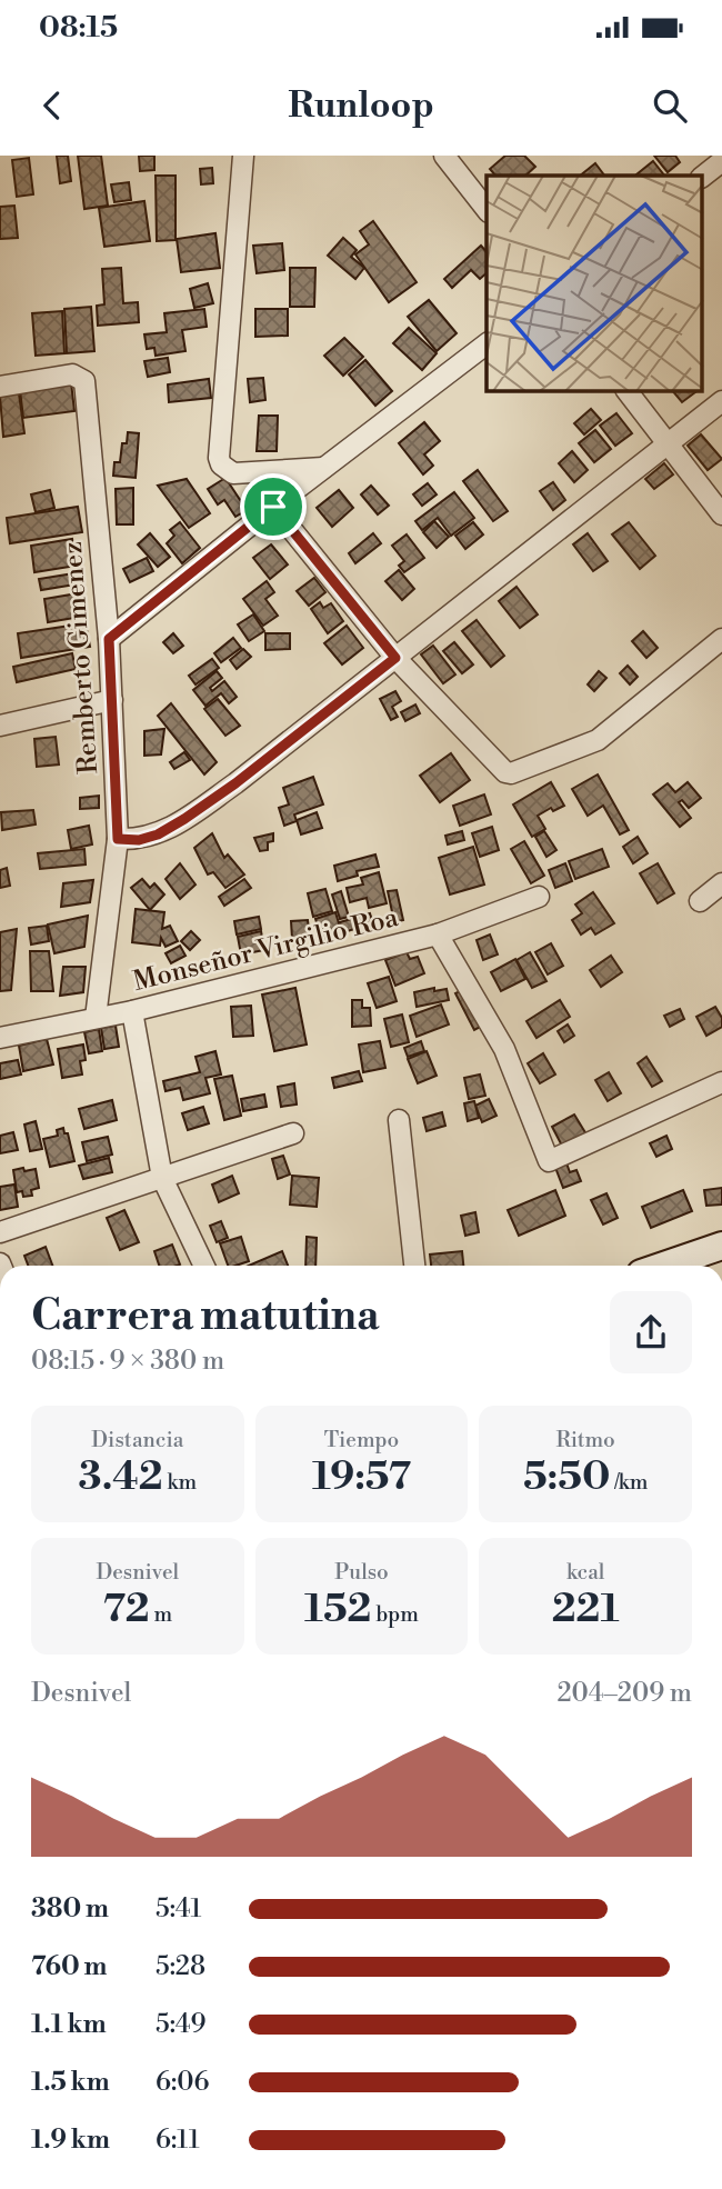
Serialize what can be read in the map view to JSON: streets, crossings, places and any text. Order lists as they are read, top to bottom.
{
  "streets": {
    "street": ["Remberto Gimenez", "Monseñor Virgilio Roa"]
  },
  "crossings": [
    ["Remberto Gimenez", "Monseñor Virgilio Roa"]
  ],
  "page": {
    "status": "08:15",
    "header": "Runloop",
    "heading": ["Carrera matutina", "08:15 · 9 × 380 m"],
    "stats": [
      ["Distancia", "3.42 km"],
      ["Tiempo", "19:57"],
      ["Ritmo", "5:50 /km"],
      ["Desnivel", "72 m"],
      ["Pulso", "152 bpm"],
      ["kcal", "221"]
    ],
    "chart": ["Desnivel", "204–209 m"],
    "list": [
      {
        "name": "380 m",
        "note": "5:41"
      },
      {
        "name": "760 m",
        "note": "5:28"
      },
      {
        "name": "1.1 km",
        "note": "5:49"
      },
      {
        "name": "1.5 km",
        "note": "6:06"
      },
      {
        "name": "1.9 km",
        "note": "6:11"
      }
    ]
  }
}
